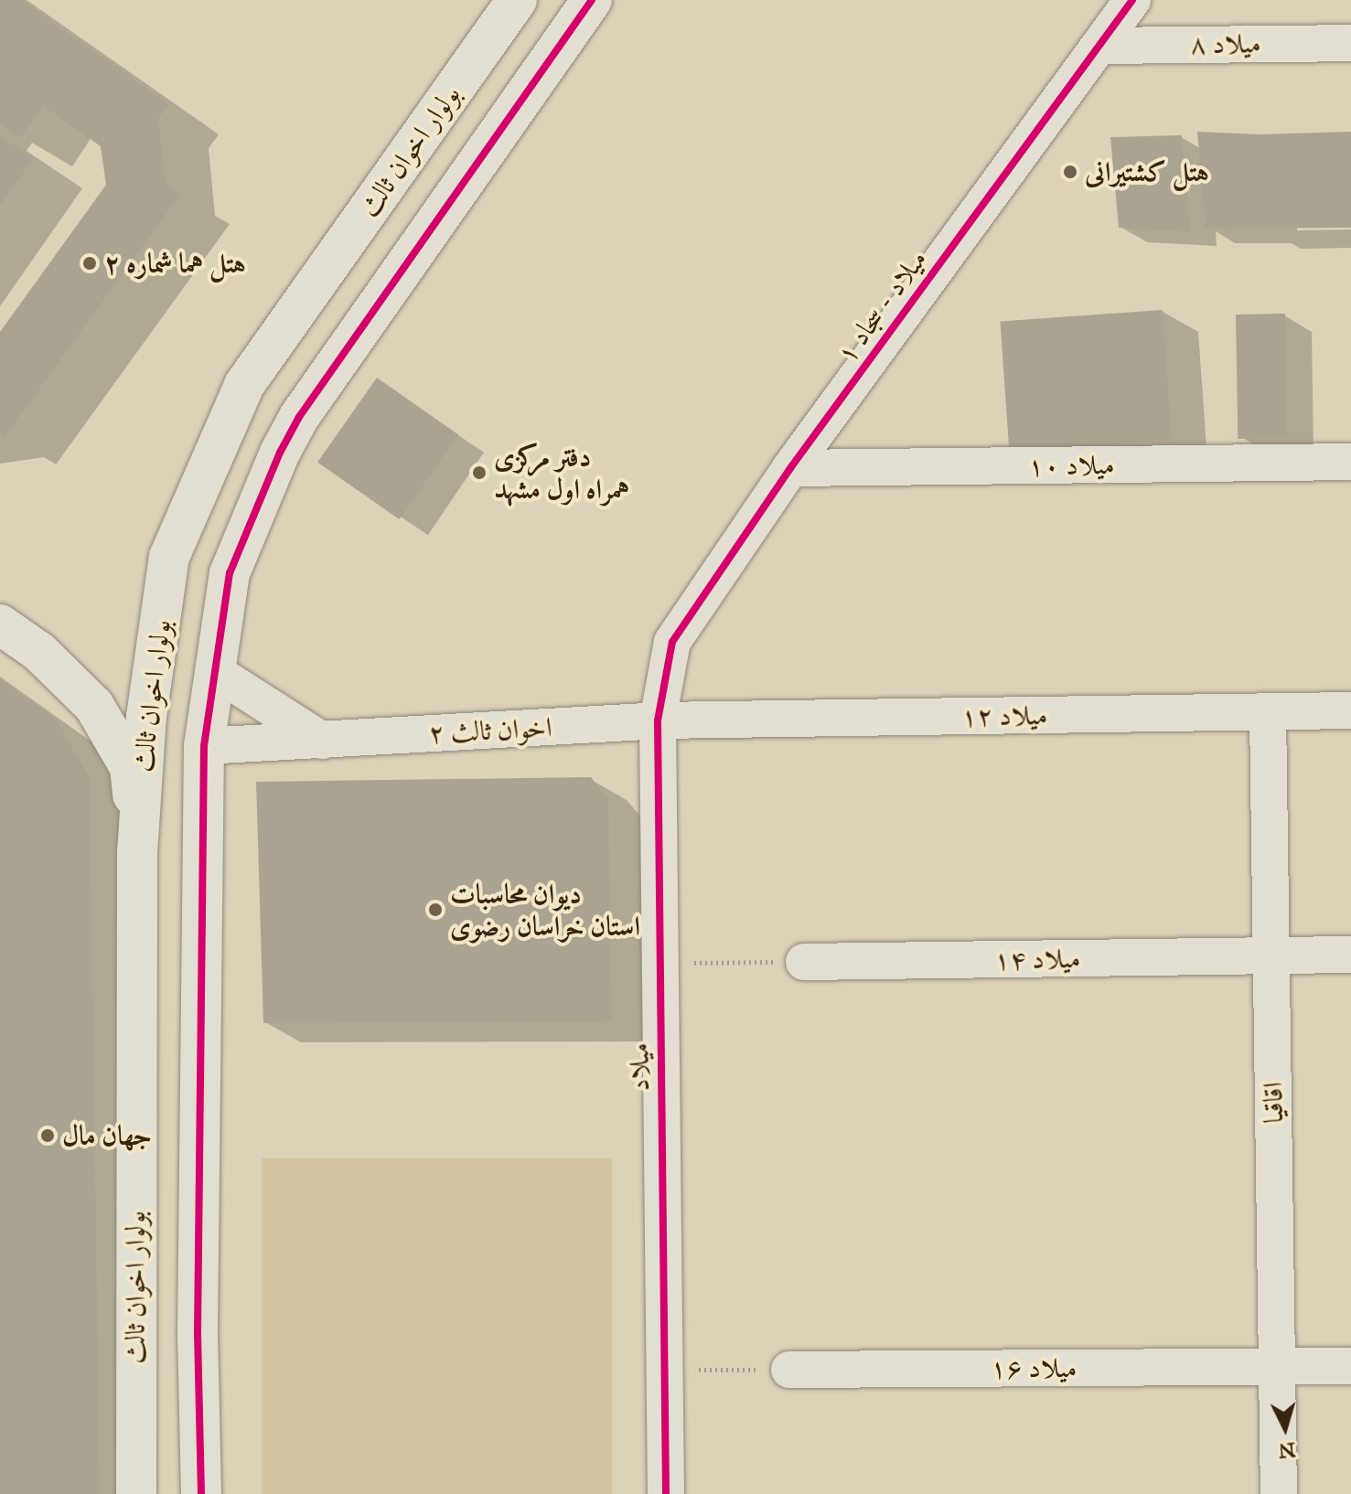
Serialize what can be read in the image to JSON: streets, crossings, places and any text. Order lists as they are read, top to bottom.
{
  "streets": {
    "street": [
      "میلاد ۸",
      "بولوار اخوان ثالث",
      "میلاد - سجاد ۱",
      "میلاد ۱۰",
      "میلاد ۱۲",
      "اخوان ثالث ۲",
      "میلاد ۱۴",
      "میلاد",
      "اقاقیا",
      "میلاد ۱۶"
    ]
  },
  "crossings": [
    ["میلاد ۸", "میلاد - سجاد ۱"],
    ["میلاد - سجاد ۱", "میلاد ۱۰"],
    ["میلاد - سجاد ۱", "میلاد"],
    ["میلاد ۱۲", "اخوان ثالث ۲"],
    ["میلاد ۱۲", "میلاد"],
    ["میلاد ۱۲", "اقاقیا"],
    ["اخوان ثالث ۲", "میلاد"],
    ["میلاد ۱۴", "اقاقیا"],
    ["اقاقیا", "میلاد ۱۶"]
  ],
  "places": [
    "هتل کشتیرانی",
    "هتل هما شماره ۲",
    "دفتر مرکزی همراه اول مشهد",
    "دیوان محاسبات استان خراسان رضوی",
    "جهان مال"
  ],
  "north": "bottom"
}
